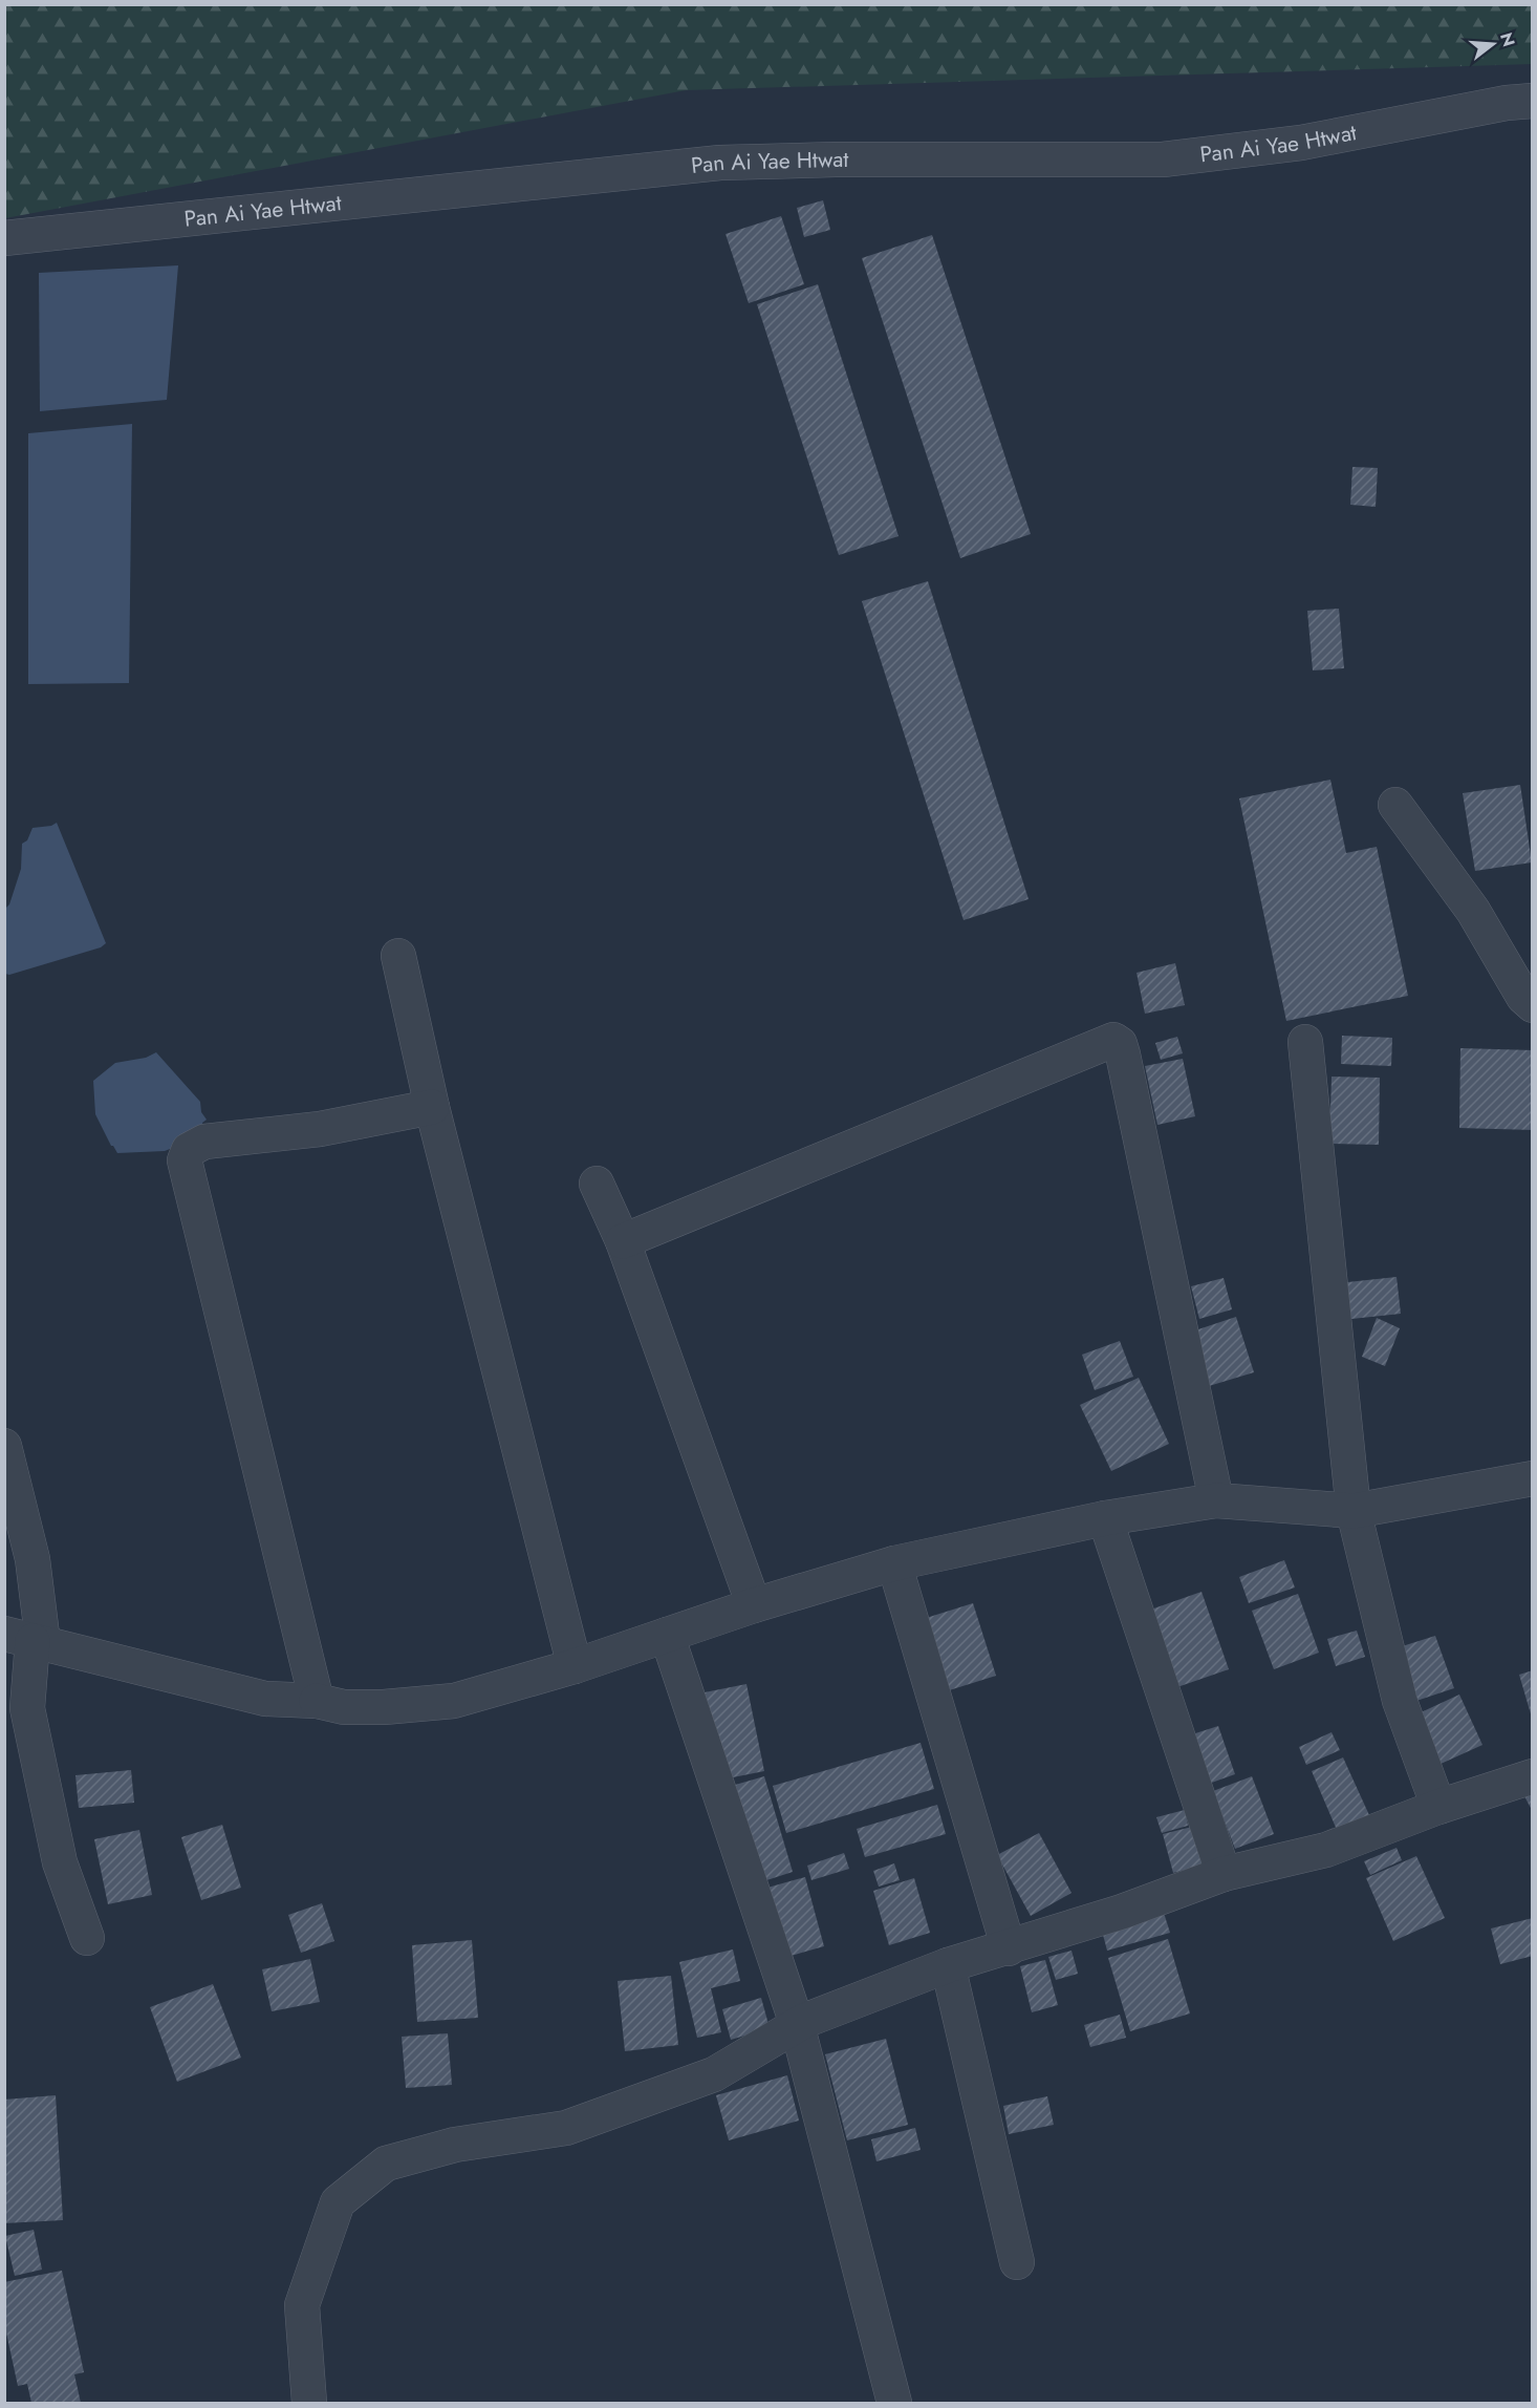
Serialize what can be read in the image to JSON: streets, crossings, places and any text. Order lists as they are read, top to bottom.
{
  "streets": {
    "street": ["Pan Ai Yae Htwat"]
  },
  "north": "right"
}
